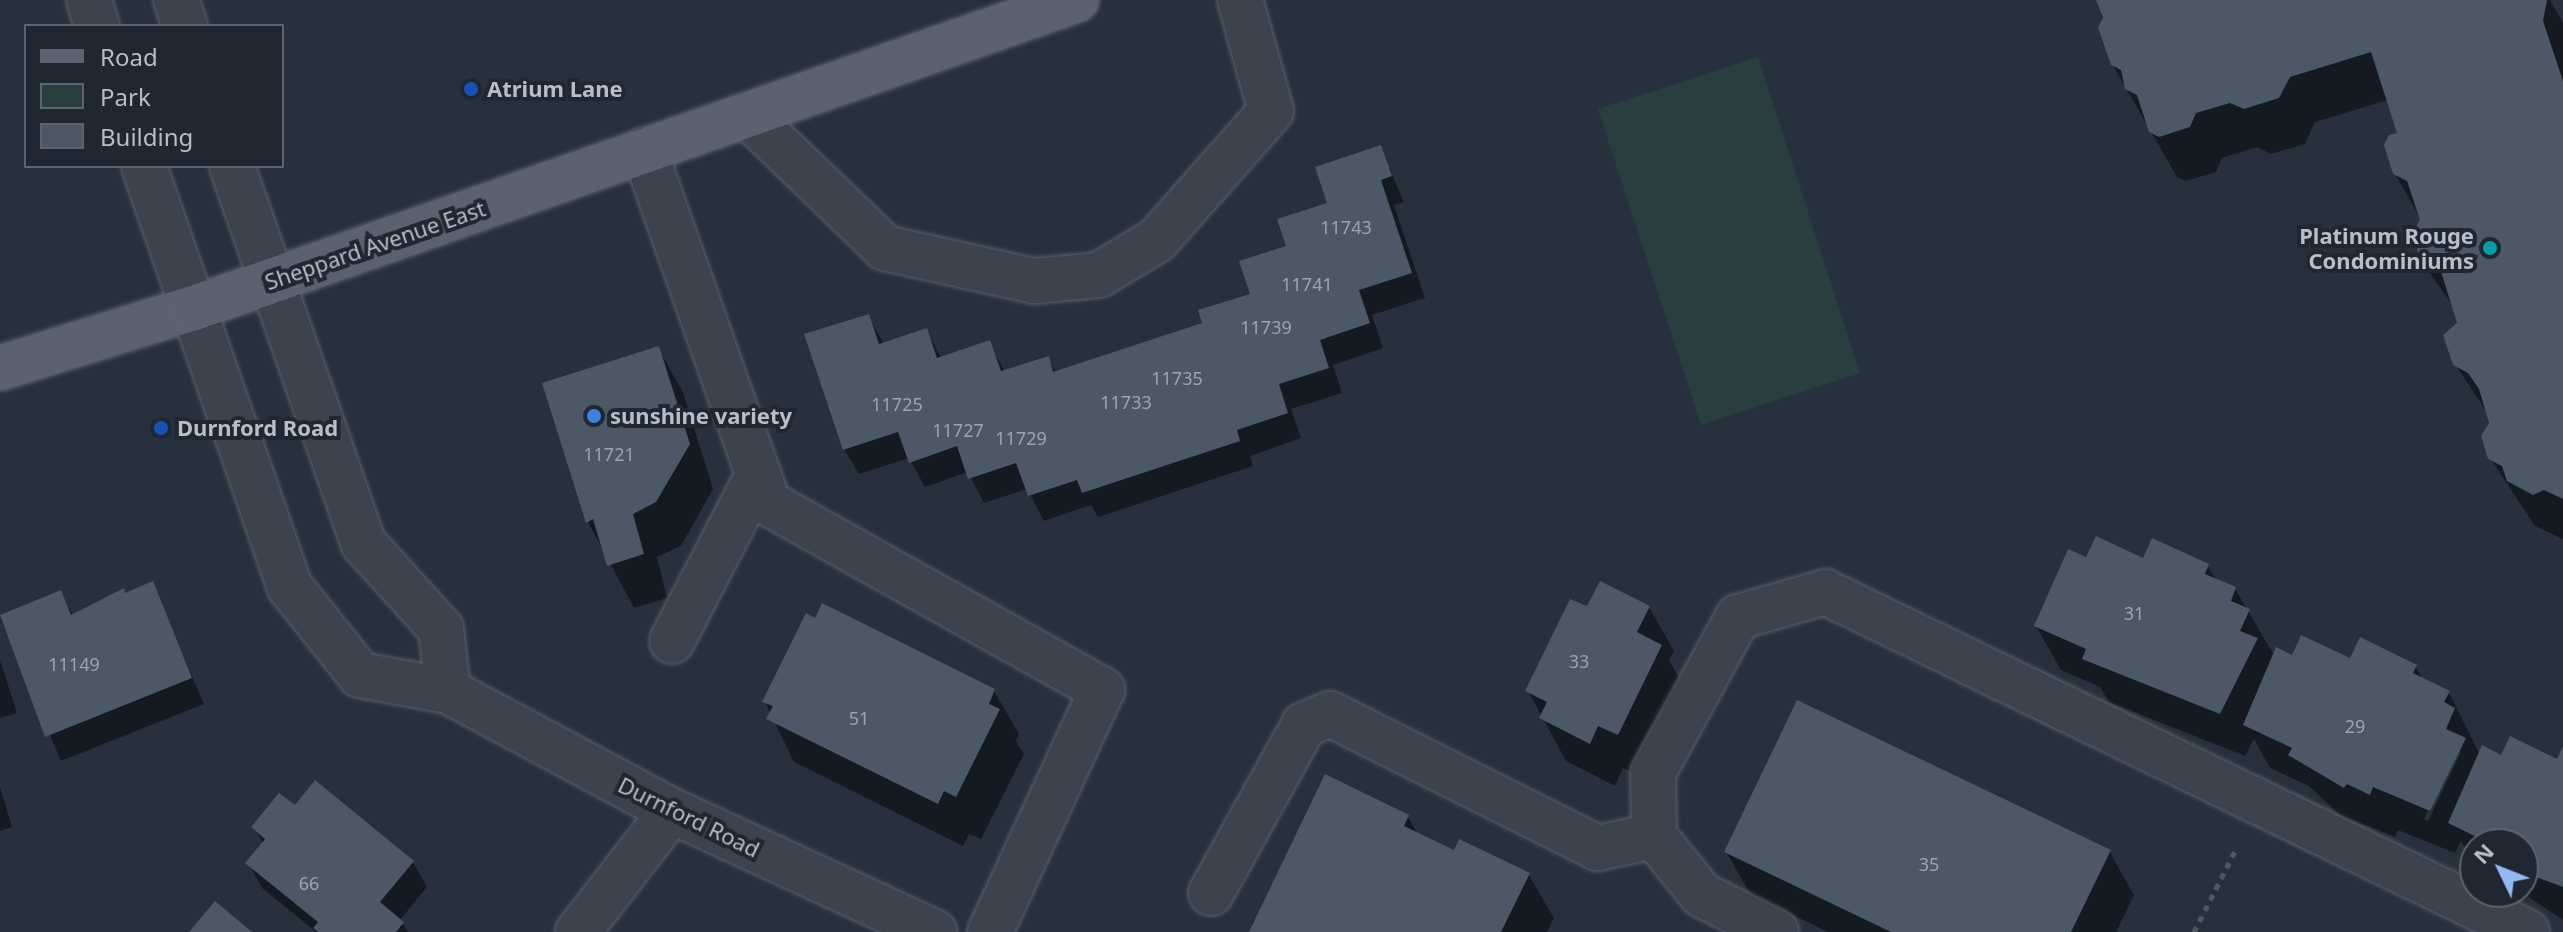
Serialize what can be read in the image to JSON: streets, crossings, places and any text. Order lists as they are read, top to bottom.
{
  "streets": {
    "main road": ["Sheppard Avenue East"],
    "street": ["Durnford Road"]
  },
  "crossings": [
    ["Sheppard Avenue East", "Durnford Road"]
  ],
  "places": [
    "Atrium Lane",
    "Platinum Rouge Condominiums",
    "sunshine variety",
    "Durnford Road"
  ],
  "house_numbers": [
    "11743",
    "11741",
    "11739",
    "11735",
    "11733",
    "11725",
    "11727",
    "11729",
    "11721",
    "31",
    "33",
    "11149",
    "51",
    "29",
    "35",
    "66"
  ],
  "legend": ["Road", "Park", "Building"],
  "north": "top left"
}
